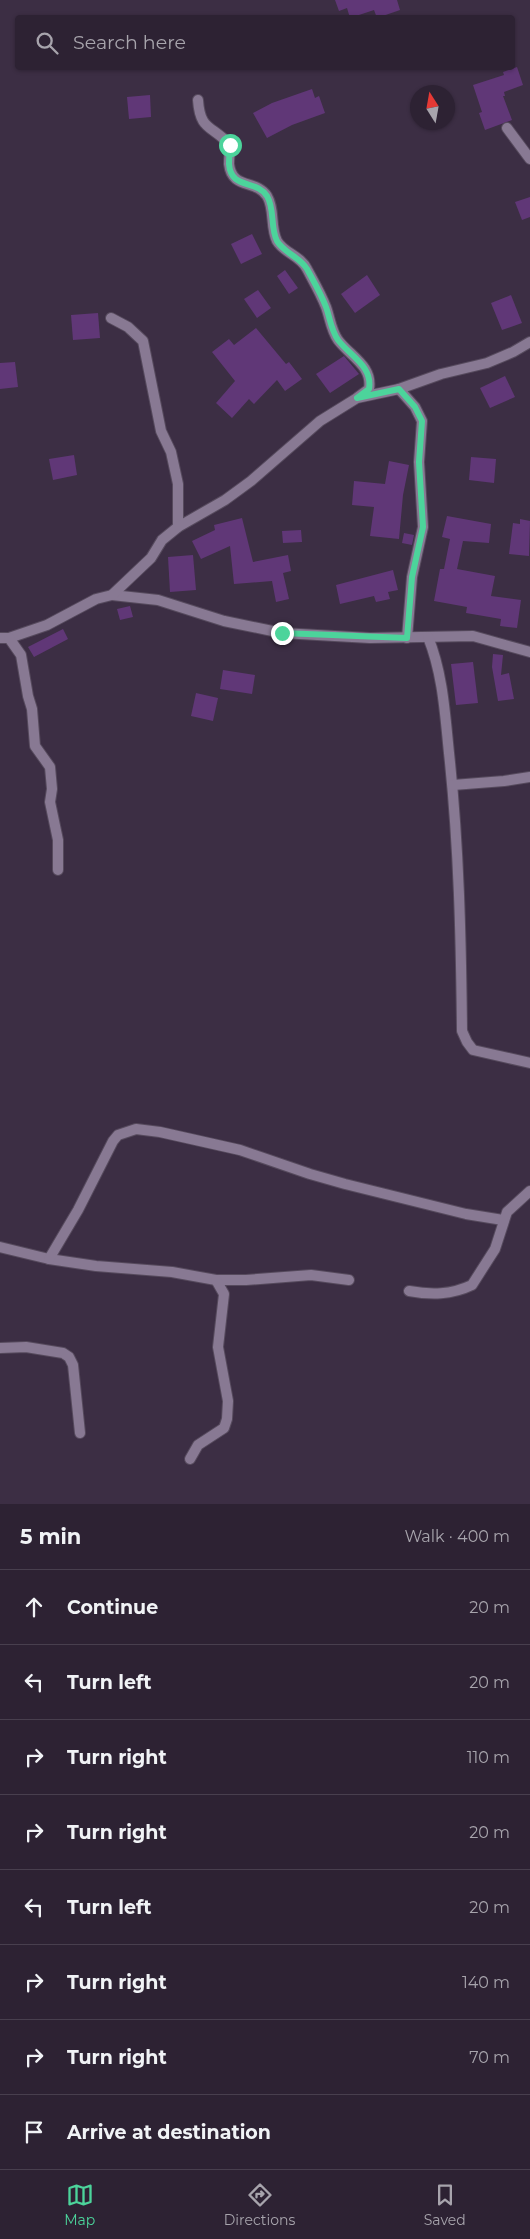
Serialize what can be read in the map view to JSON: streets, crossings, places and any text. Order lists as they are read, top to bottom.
{
  "north": "top",
  "page": {
    "search": "Search here",
    "heading": ["5 min", "Walk · 400 m"],
    "list": [
      ["Continue", "20 m"],
      ["Turn left", "20 m"],
      ["Turn right", "110 m"],
      ["Turn right", "20 m"],
      ["Turn left", "20 m"],
      ["Turn right", "140 m"],
      ["Turn right", "70 m"],
      "Arrive at destination"
    ],
    "nav": ["Map", "Directions", "Saved"]
  }
}
